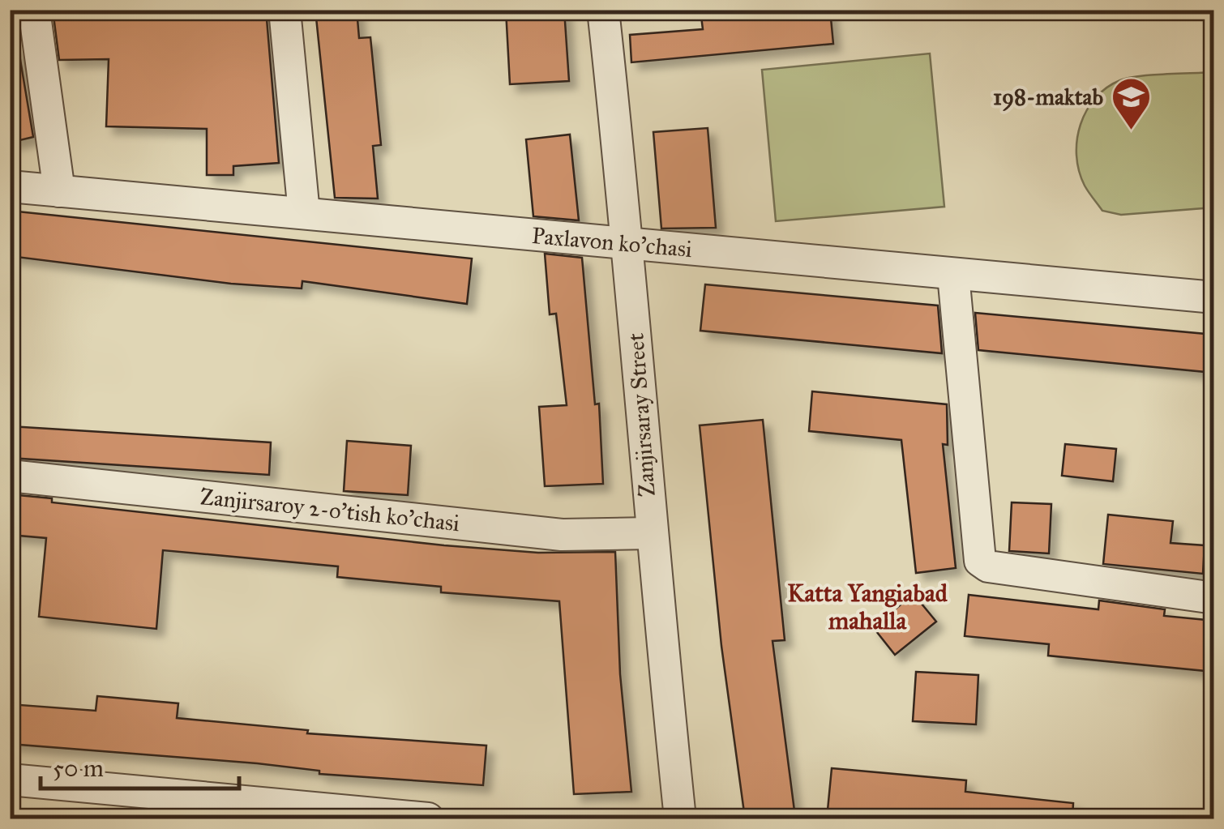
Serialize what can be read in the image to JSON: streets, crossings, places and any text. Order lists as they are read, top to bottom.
{
  "streets": {
    "street": ["Paxlavon ko'chasi", "Zanjirsaray Street", "Zanjirsaroy 2-o'tish ko'chasi"]
  },
  "crossings": [
    ["Paxlavon ko'chasi", "Zanjirsaray Street"],
    ["Zanjirsaray Street", "Zanjirsaroy 2-o'tish ko'chasi"]
  ],
  "districts": ["Katta Yangiabad mahalla"],
  "places": {
    "school or university": ["198-maktab"]
  },
  "scale_bar": "50 m"
}
